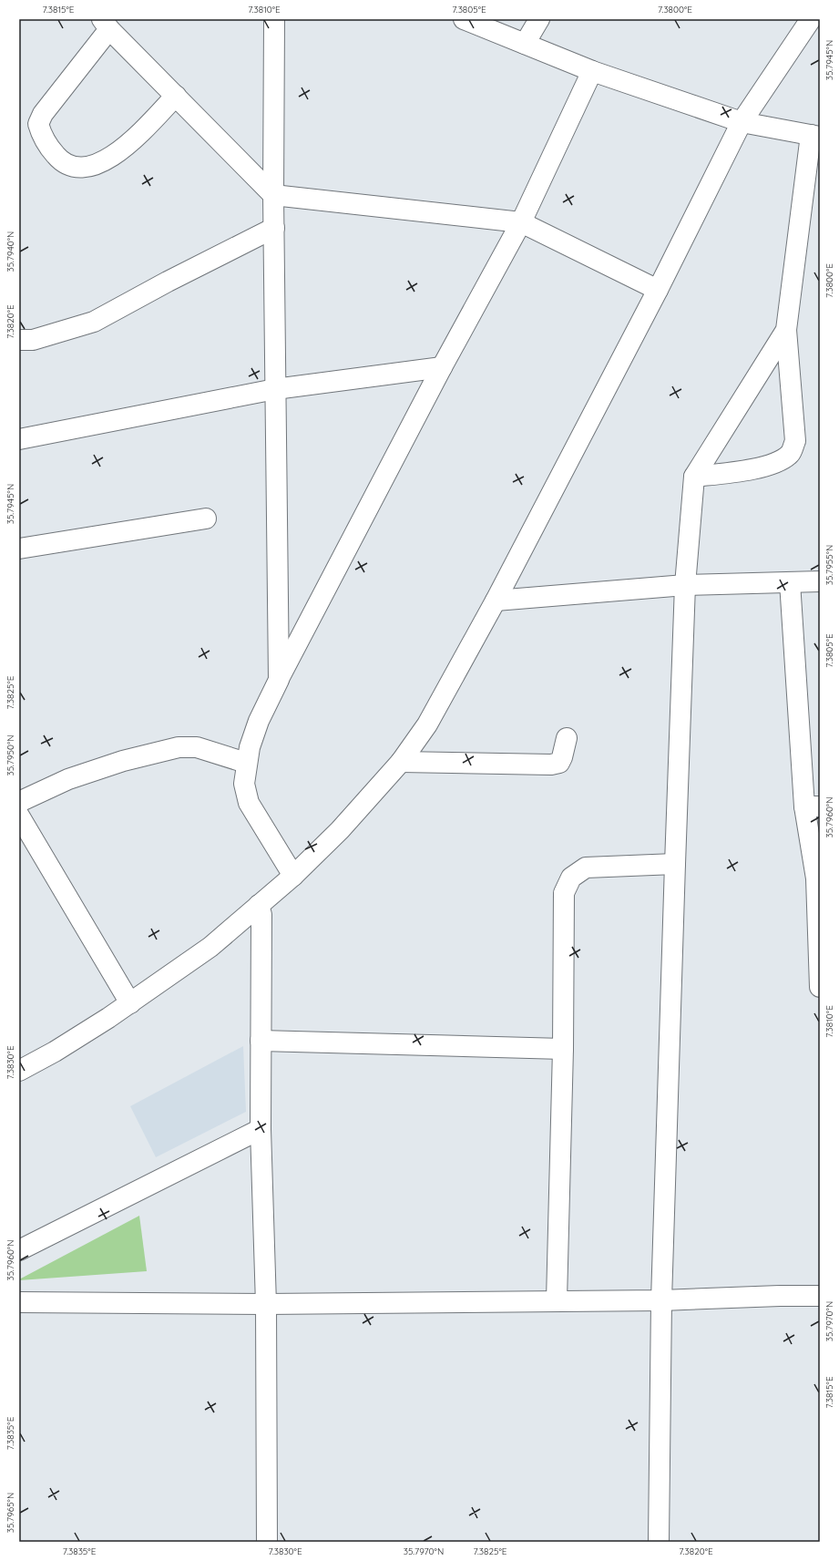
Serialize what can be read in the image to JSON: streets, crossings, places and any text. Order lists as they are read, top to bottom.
{
  "coordinates": [
    "7.3815°E",
    "7.3810°E",
    "7.3805°E",
    "7.3800°E",
    "35.7945°N",
    "35.7940°N",
    "7.3820°E",
    "35.7955°N",
    "7.3825°E",
    "35.7950°N",
    "35.7960°N",
    "7.3830°E",
    "35.7970°N",
    "7.3835°E",
    "35.7965°N"
  ]
}
